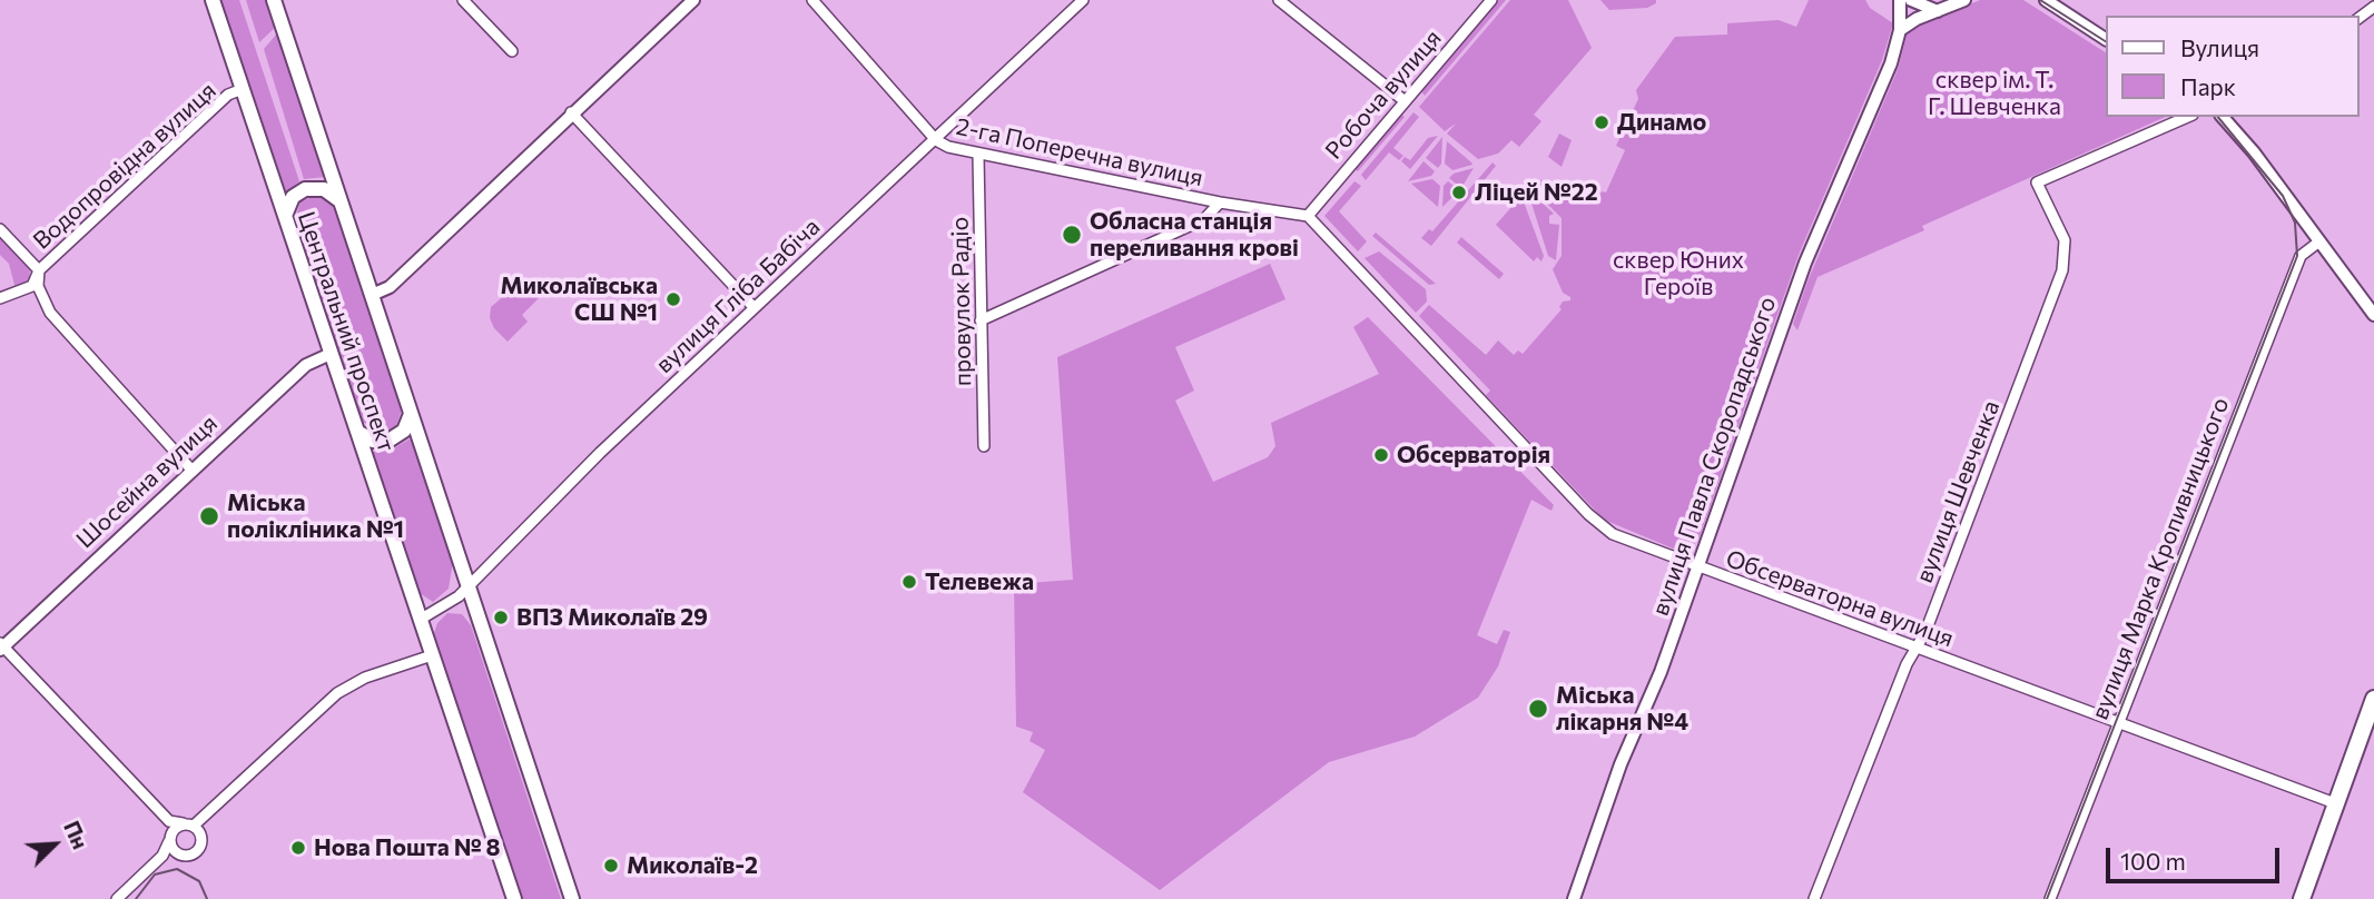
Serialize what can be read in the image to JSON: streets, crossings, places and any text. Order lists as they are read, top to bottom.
{
  "streets": {
    "main road": ["Центральний проспект"],
    "street": [
      "Робоча вулиця",
      "2-га Поперечна вулиця",
      "Водопровідна вулиця",
      "вулиця Гліба Бабіча",
      "провулок Радіо",
      "вулиця Павла Скоропадського",
      "Шосейна вулиця",
      "вулиця Шевченка",
      "вулиця Марка Кропивницького",
      "Обсерваторна вулиця"
    ]
  },
  "crossings": [
    ["Робоча вулиця", "2-га Поперечна вулиця"],
    ["Робоча вулиця", "Обсерваторна вулиця"],
    ["2-га Поперечна вулиця", "вулиця Гліба Бабіча"],
    ["2-га Поперечна вулиця", "провулок Радіо"],
    ["2-га Поперечна вулиця", "Обсерваторна вулиця"],
    ["Водопровідна вулиця", "Центральний проспект"],
    ["вулиця Гліба Бабіча", "Центральний проспект"],
    ["Центральний проспект", "Шосейна вулиця"],
    ["вулиця Павла Скоропадського", "Обсерваторна вулиця"],
    ["вулиця Шевченка", "Обсерваторна вулиця"],
    ["вулиця Марка Кропивницького", "Обсерваторна вулиця"]
  ],
  "parks": ["сквер ім. Т. Г. Шевченка", "сквер Юних Героїв"],
  "places": [
    "Динамо",
    "Ліцей №22",
    "Обласна станція переливання крові",
    "Миколаївська СШ №1",
    "Обсерваторія",
    "Міська полікліника №1",
    "Телевежа",
    "ВПЗ Миколаїв 29",
    "Міська лікарня №4",
    "Нова Пошта № 8",
    "Миколаїв-2"
  ],
  "legend": ["Вулиця", "Парк"],
  "scale_bar": "100 m",
  "north": "top right"
}
